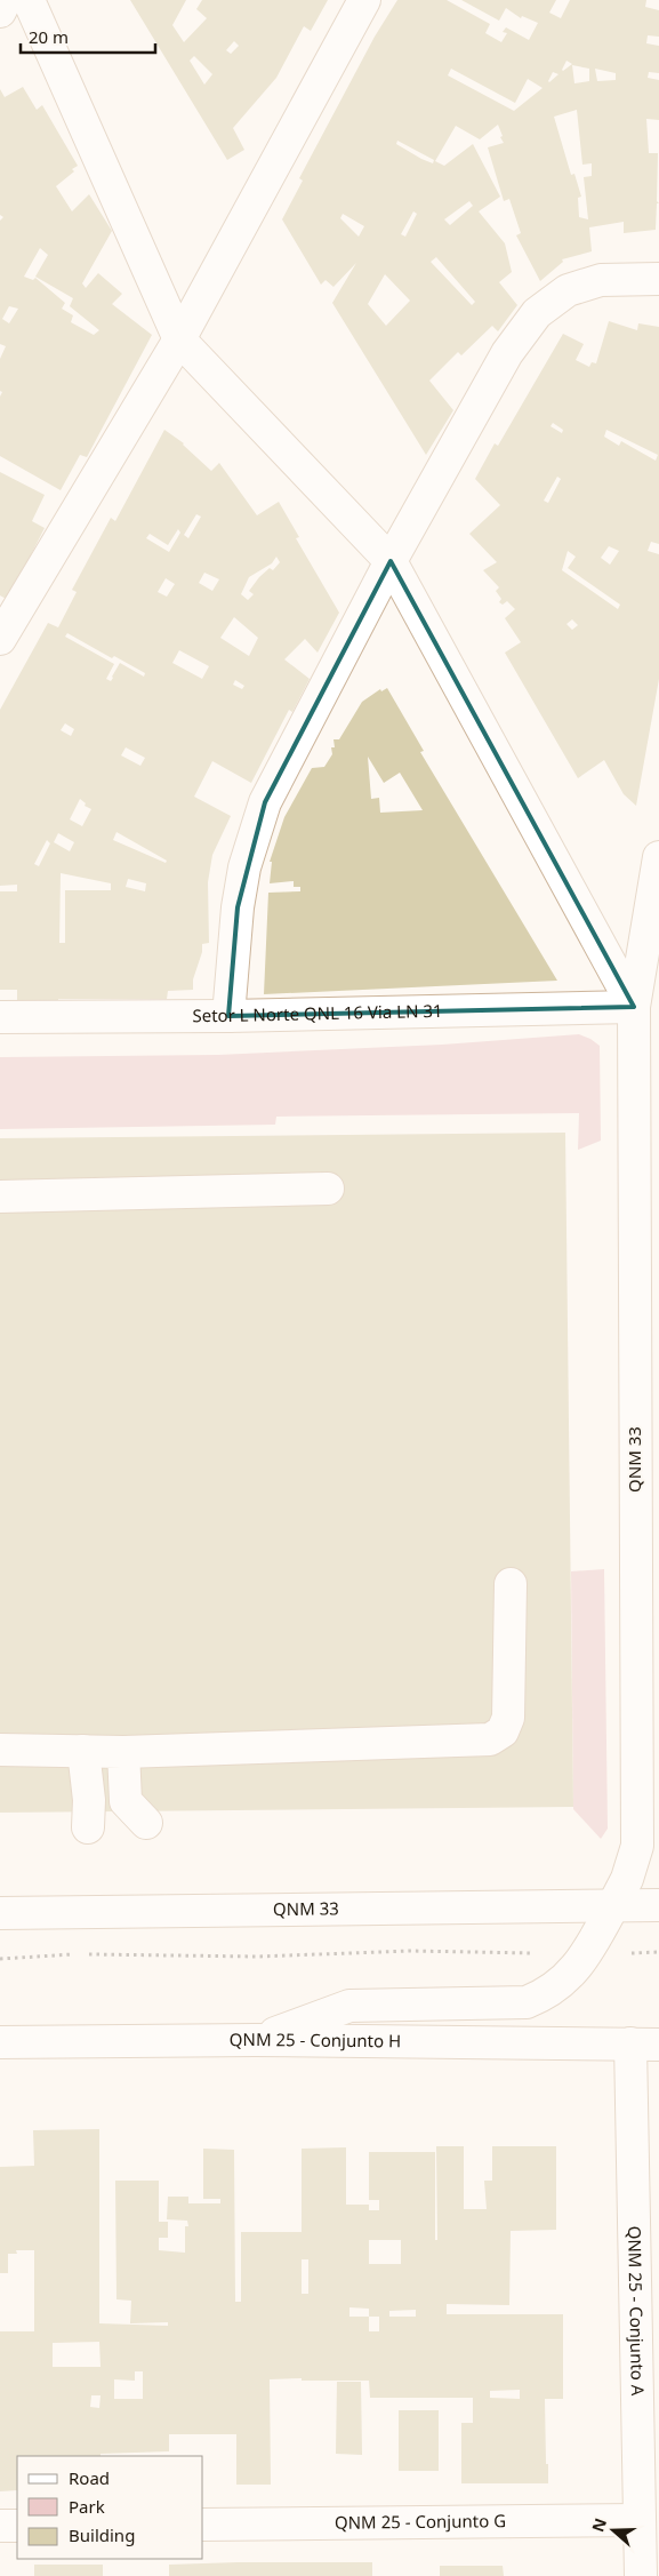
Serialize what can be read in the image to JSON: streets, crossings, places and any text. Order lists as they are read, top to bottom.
{
  "streets": {
    "street": [
      "Setor L Norte QNL 16 Via LN 31",
      "QNM 33",
      "QNM 25 - Conjunto H",
      "QNM 25 - Conjunto A",
      "QNM 25 - Conjunto G"
    ]
  },
  "crossings": [
    ["Setor L Norte QNL 16 Via LN 31", "QNM 33"],
    ["QNM 25 - Conjunto H", "QNM 25 - Conjunto A"],
    ["QNM 25 - Conjunto A", "QNM 25 - Conjunto G"]
  ],
  "legend": ["Road", "Park", "Building"],
  "scale_bar": "20 m",
  "north": "left"
}
